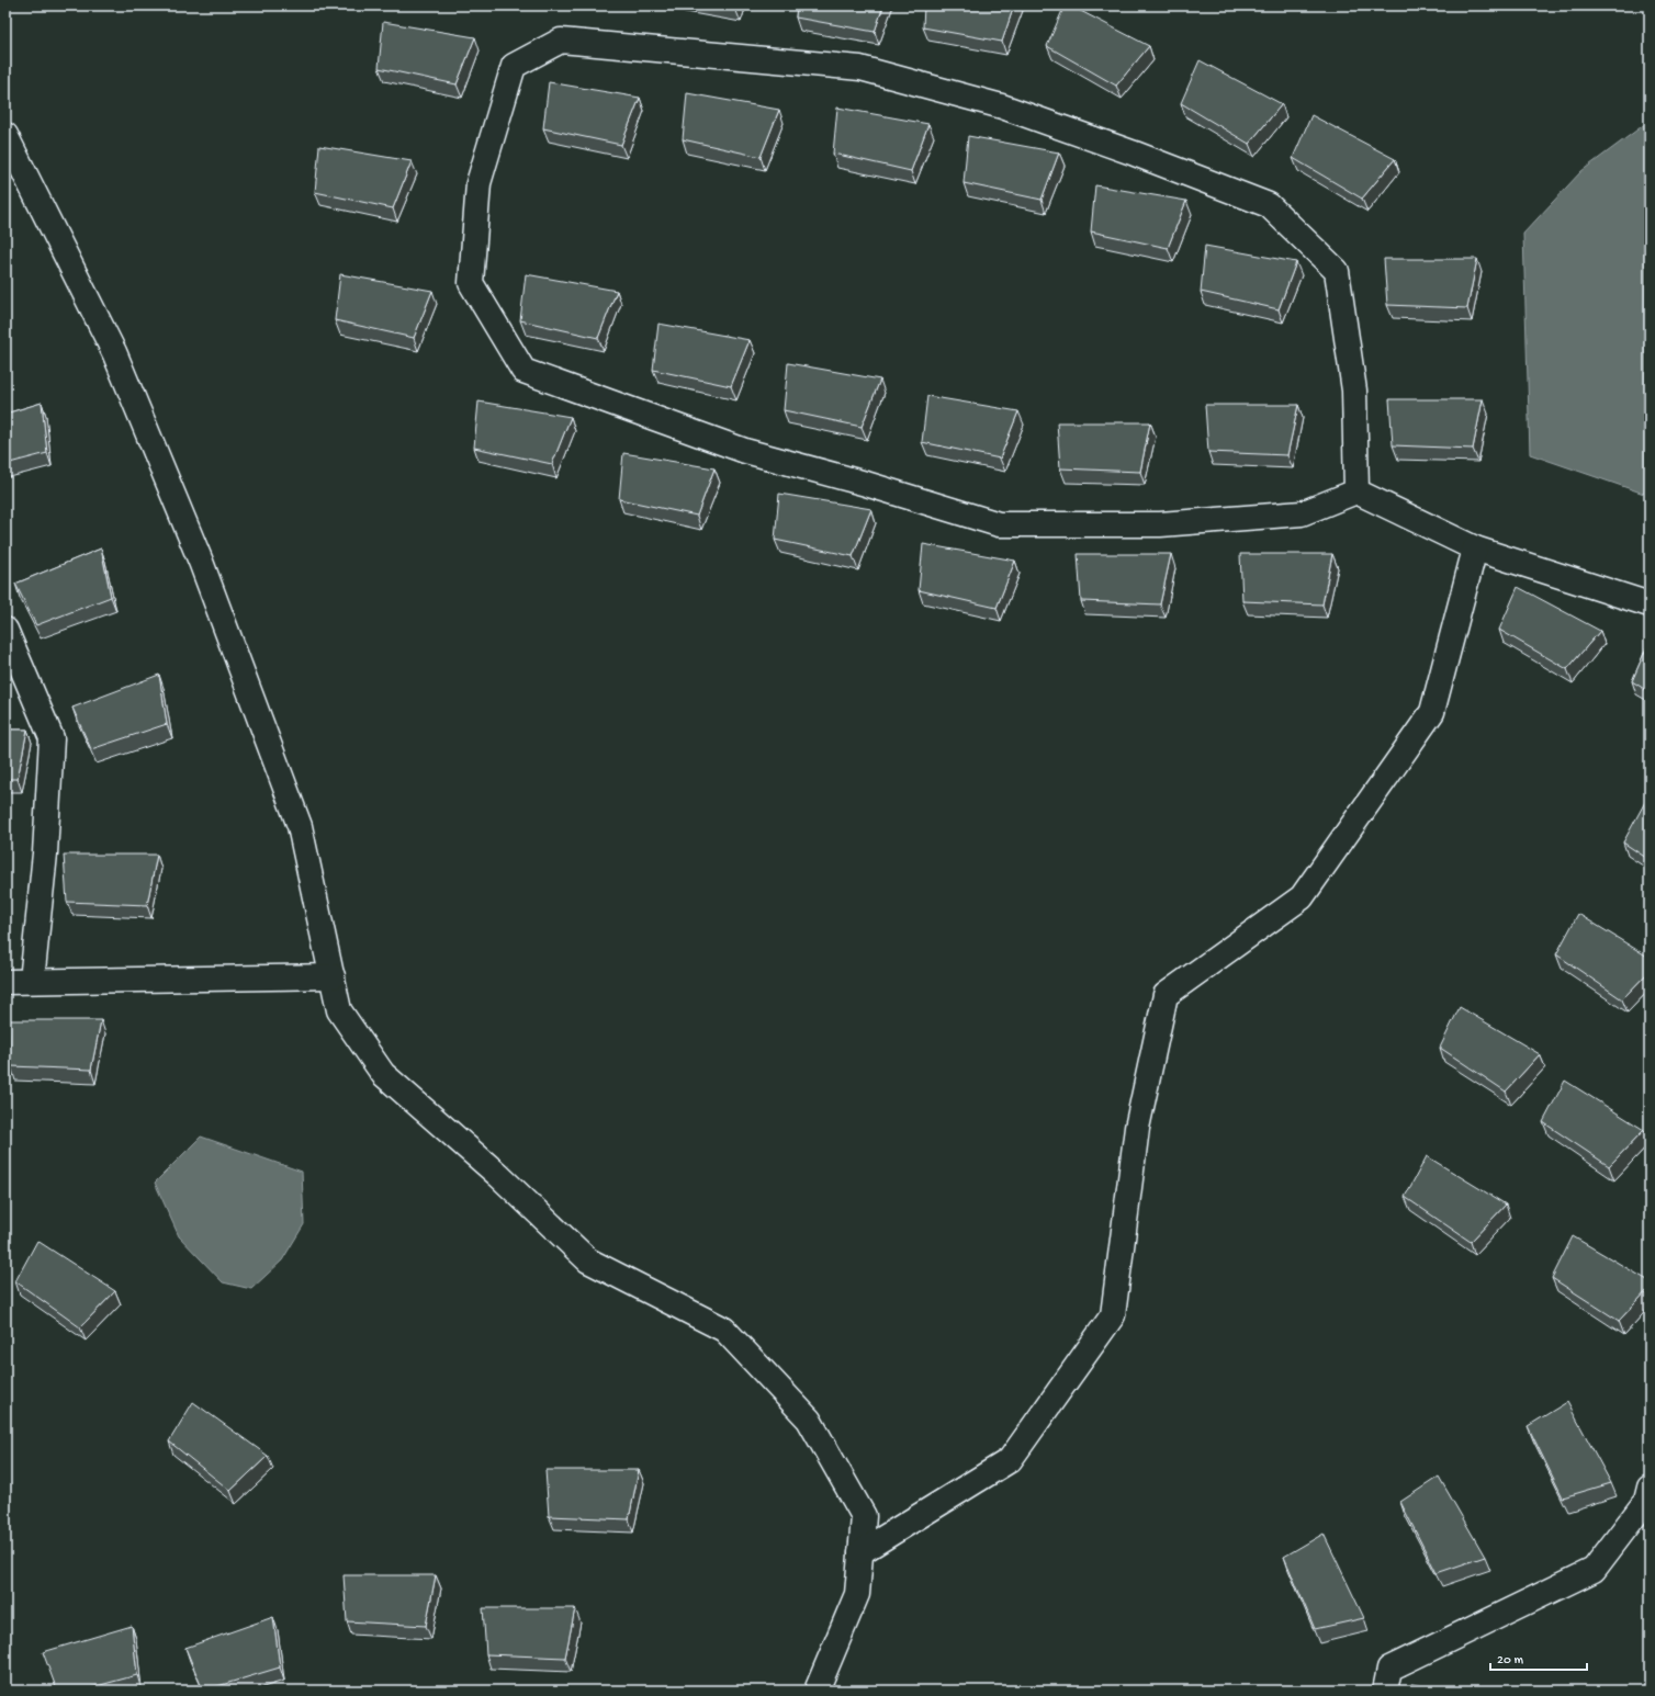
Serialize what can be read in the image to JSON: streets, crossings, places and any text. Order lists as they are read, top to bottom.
{
  "scale_bar": "20 m"
}
